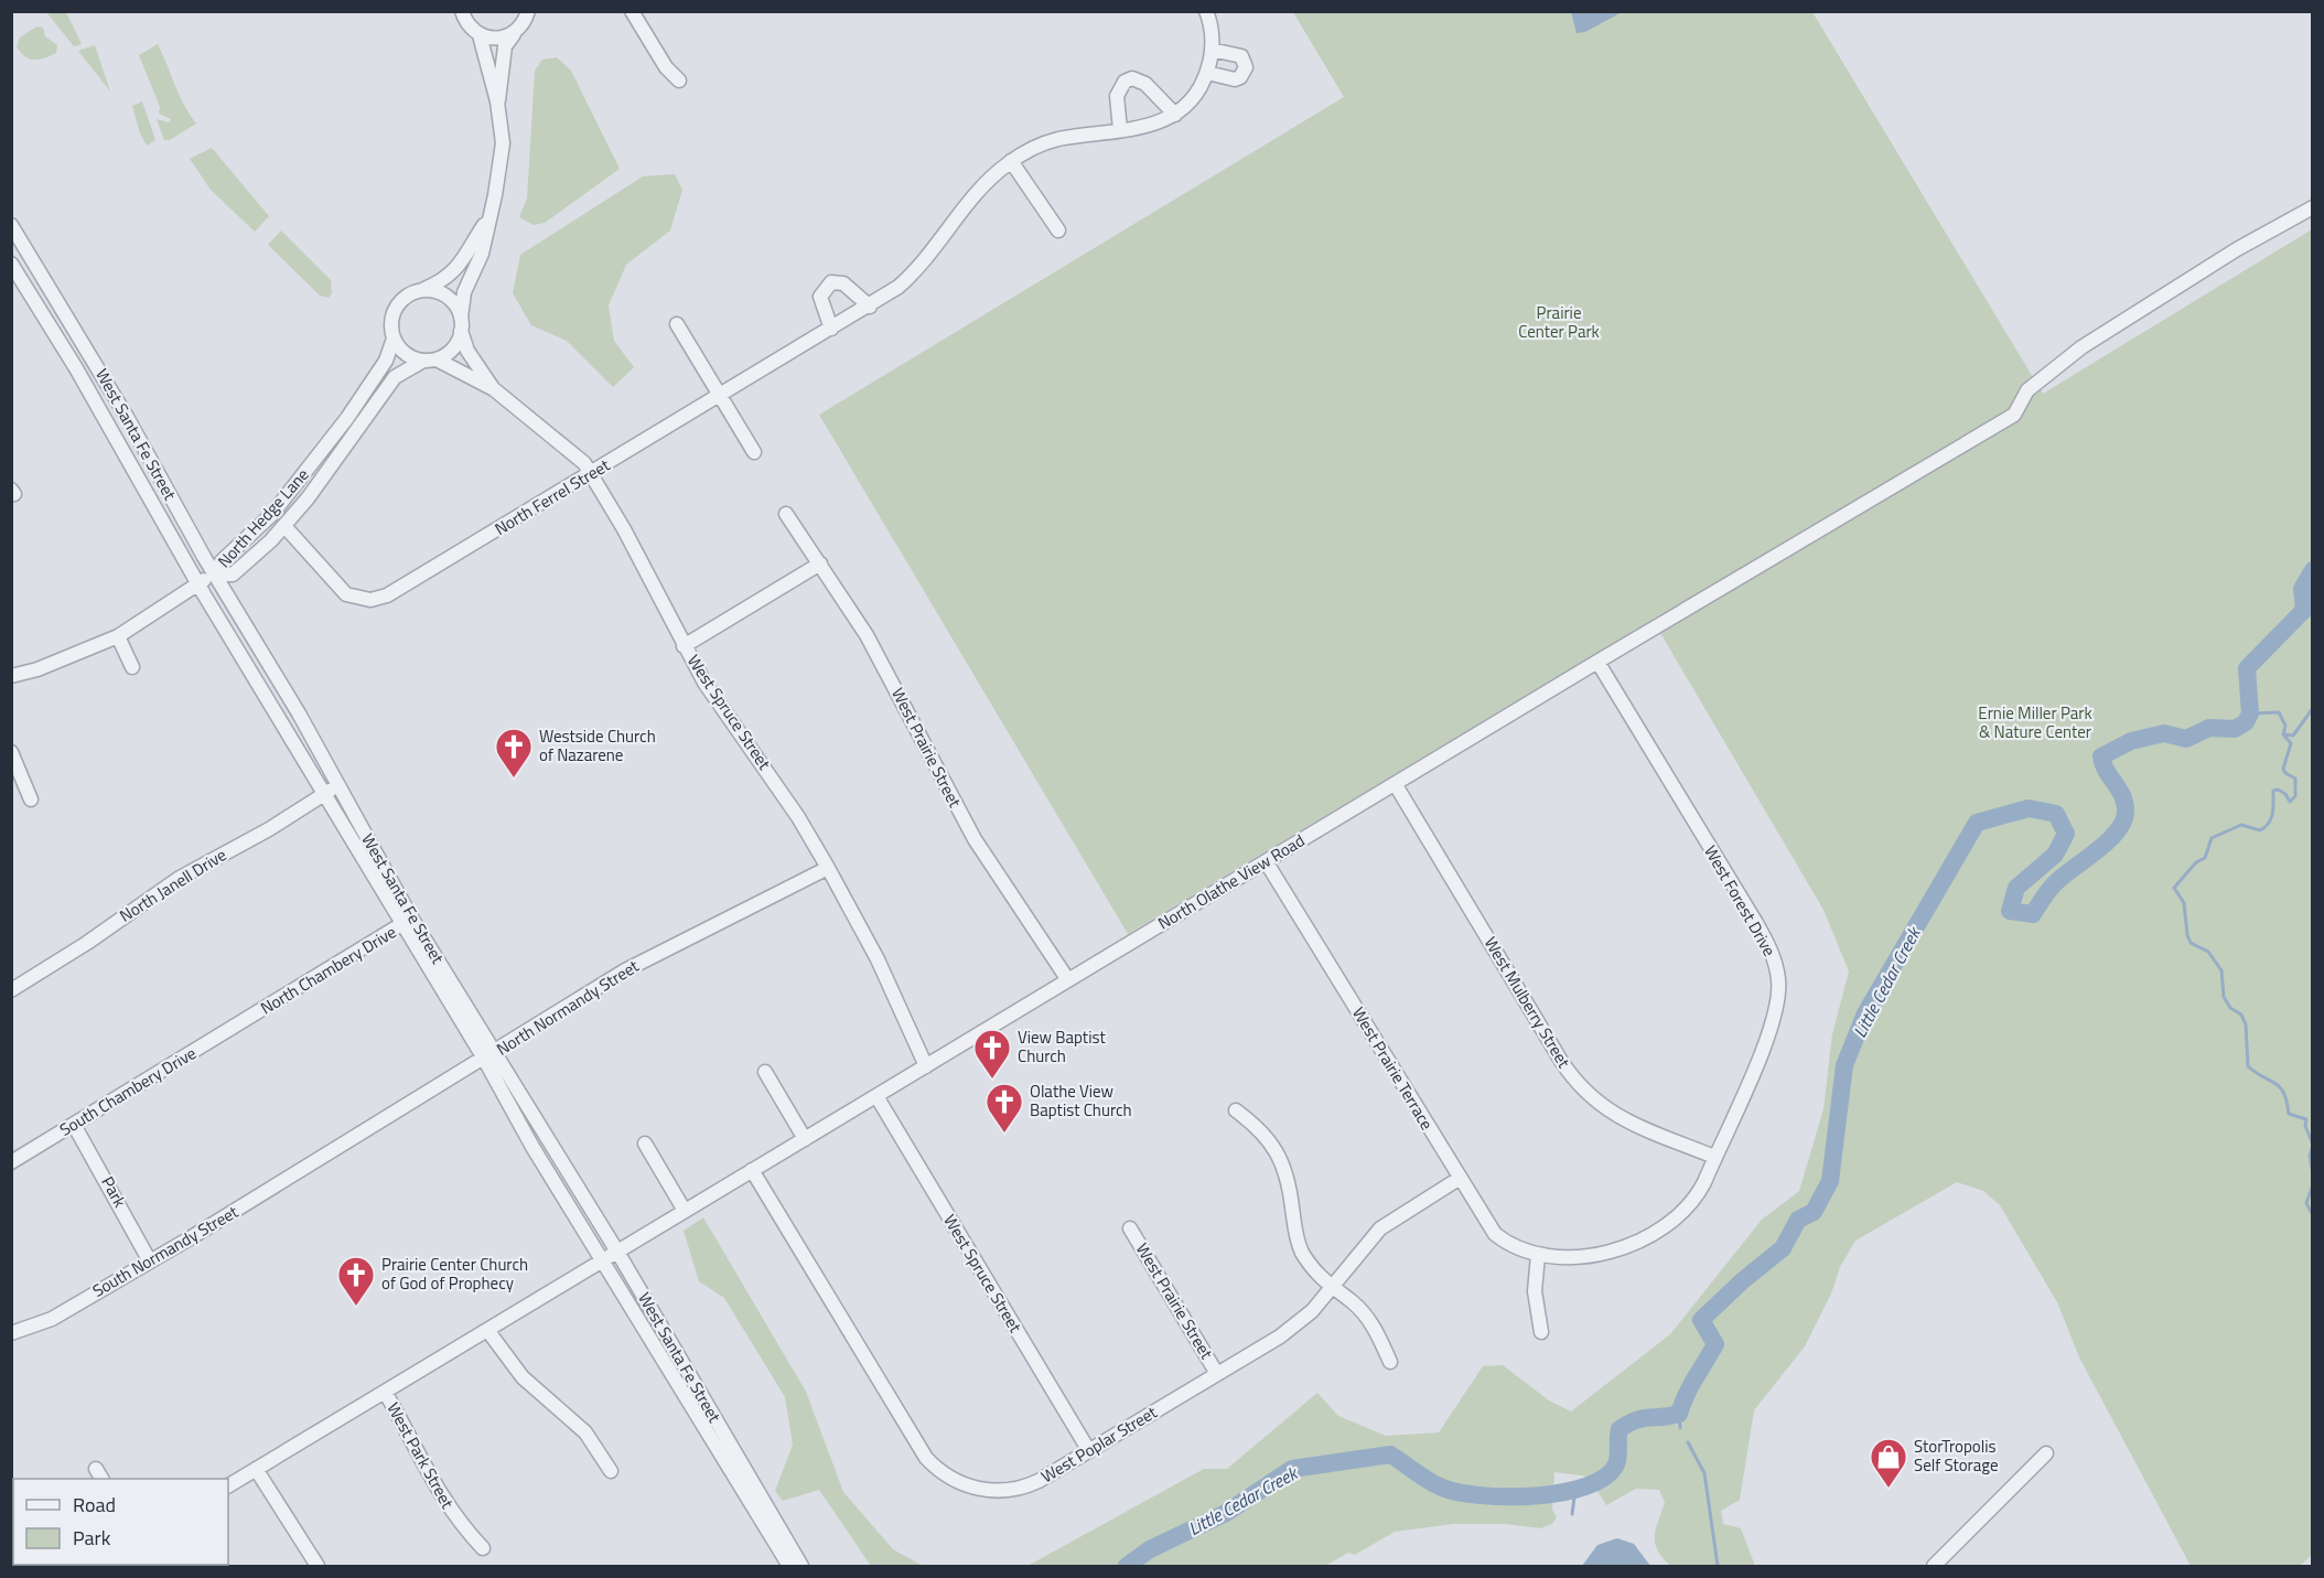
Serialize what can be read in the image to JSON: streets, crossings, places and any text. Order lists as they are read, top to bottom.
{
  "streets": {
    "street": [
      "West Santa Fe Street",
      "North Ferrel Street",
      "North Hedge Lane",
      "West Spruce Street",
      "West Prairie Street",
      "North Olathe View Road",
      "North Janell Drive",
      "West Forest Drive",
      "North Chambery Drive",
      "West Mulberry Street",
      "North Normandy Street",
      "West Prairie Terrace",
      "South Chambery Drive",
      "Park",
      "South Normandy Street",
      "West Poplar Street",
      "West Park Street"
    ]
  },
  "crossings": [
    ["West Santa Fe Street", "North Hedge Lane"],
    ["West Santa Fe Street", "North Olathe View Road"],
    ["West Santa Fe Street", "North Janell Drive"],
    ["West Santa Fe Street", "North Chambery Drive"],
    ["West Santa Fe Street", "North Normandy Street"],
    ["North Ferrel Street", "North Hedge Lane"],
    ["North Ferrel Street", "West Spruce Street"],
    ["North Hedge Lane", "West Spruce Street"],
    ["West Spruce Street", "North Olathe View Road"],
    ["West Spruce Street", "North Normandy Street"],
    ["West Spruce Street", "West Poplar Street"],
    ["West Prairie Street", "North Olathe View Road"],
    ["West Prairie Street", "West Poplar Street"],
    ["North Olathe View Road", "West Forest Drive"],
    ["North Olathe View Road", "West Mulberry Street"],
    ["North Olathe View Road", "West Prairie Terrace"],
    ["North Olathe View Road", "West Poplar Street"],
    ["North Olathe View Road", "West Park Street"],
    ["West Forest Drive", "West Mulberry Street"],
    ["West Forest Drive", "West Prairie Terrace"],
    ["North Chambery Drive", "South Chambery Drive"],
    ["West Mulberry Street", "West Prairie Terrace"],
    ["North Normandy Street", "South Normandy Street"],
    ["West Prairie Terrace", "West Poplar Street"],
    ["South Chambery Drive", "Park"],
    ["Park", "South Normandy Street"]
  ],
  "water": ["Little Cedar Creek"],
  "parks": ["Prairie Center Park", "Ernie Miller Park & Nature Center"],
  "places": {
    "church": [
      "Westside Church of Nazarene",
      "View Baptist Church",
      "Olathe View Baptist Church",
      "Prairie Center Church of God of Prophecy"
    ],
    "shop": ["StorTropolis Self Storage"]
  },
  "legend": ["Road", "Park"]
}
